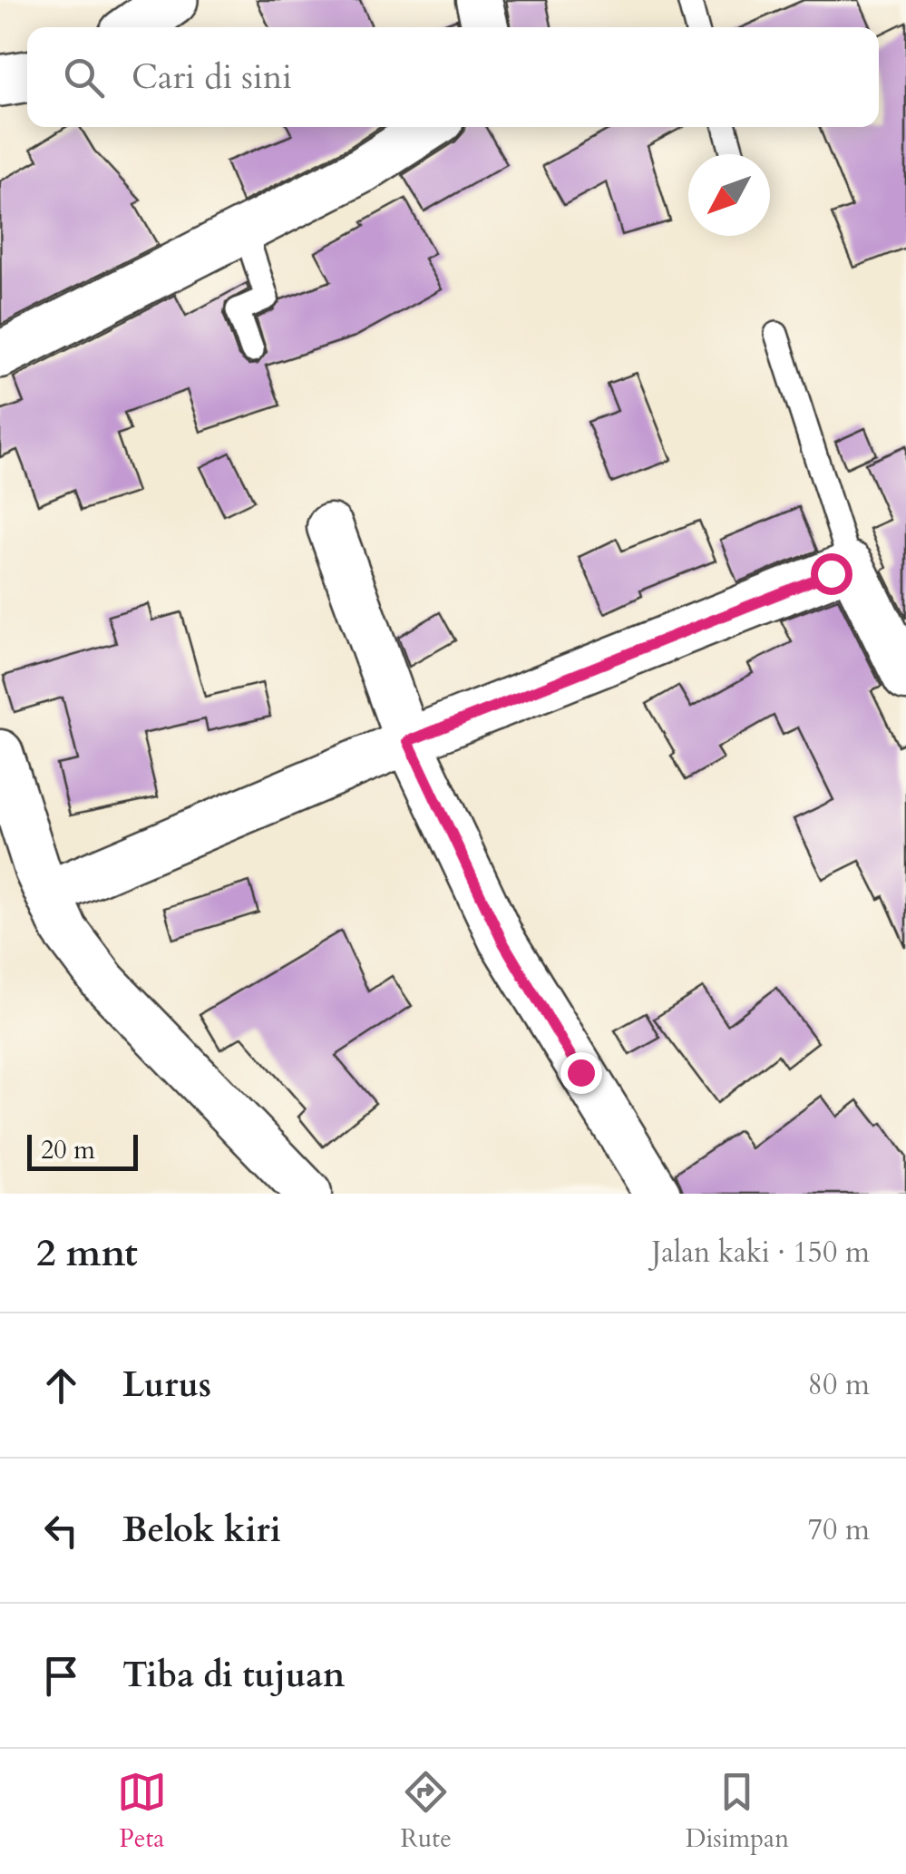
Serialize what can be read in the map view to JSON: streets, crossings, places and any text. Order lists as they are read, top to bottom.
{
  "scale_bar": "20 m",
  "north": "bottom left",
  "page": {
    "search": "Cari di sini",
    "scale": "20 m",
    "heading": ["2 mnt", "Jalan kaki · 150 m"],
    "list": [
      ["Lurus", "80 m"],
      ["Belok kiri", "70 m"],
      "Tiba di tujuan"
    ],
    "nav": ["Peta", "Rute", "Disimpan"]
  }
}
